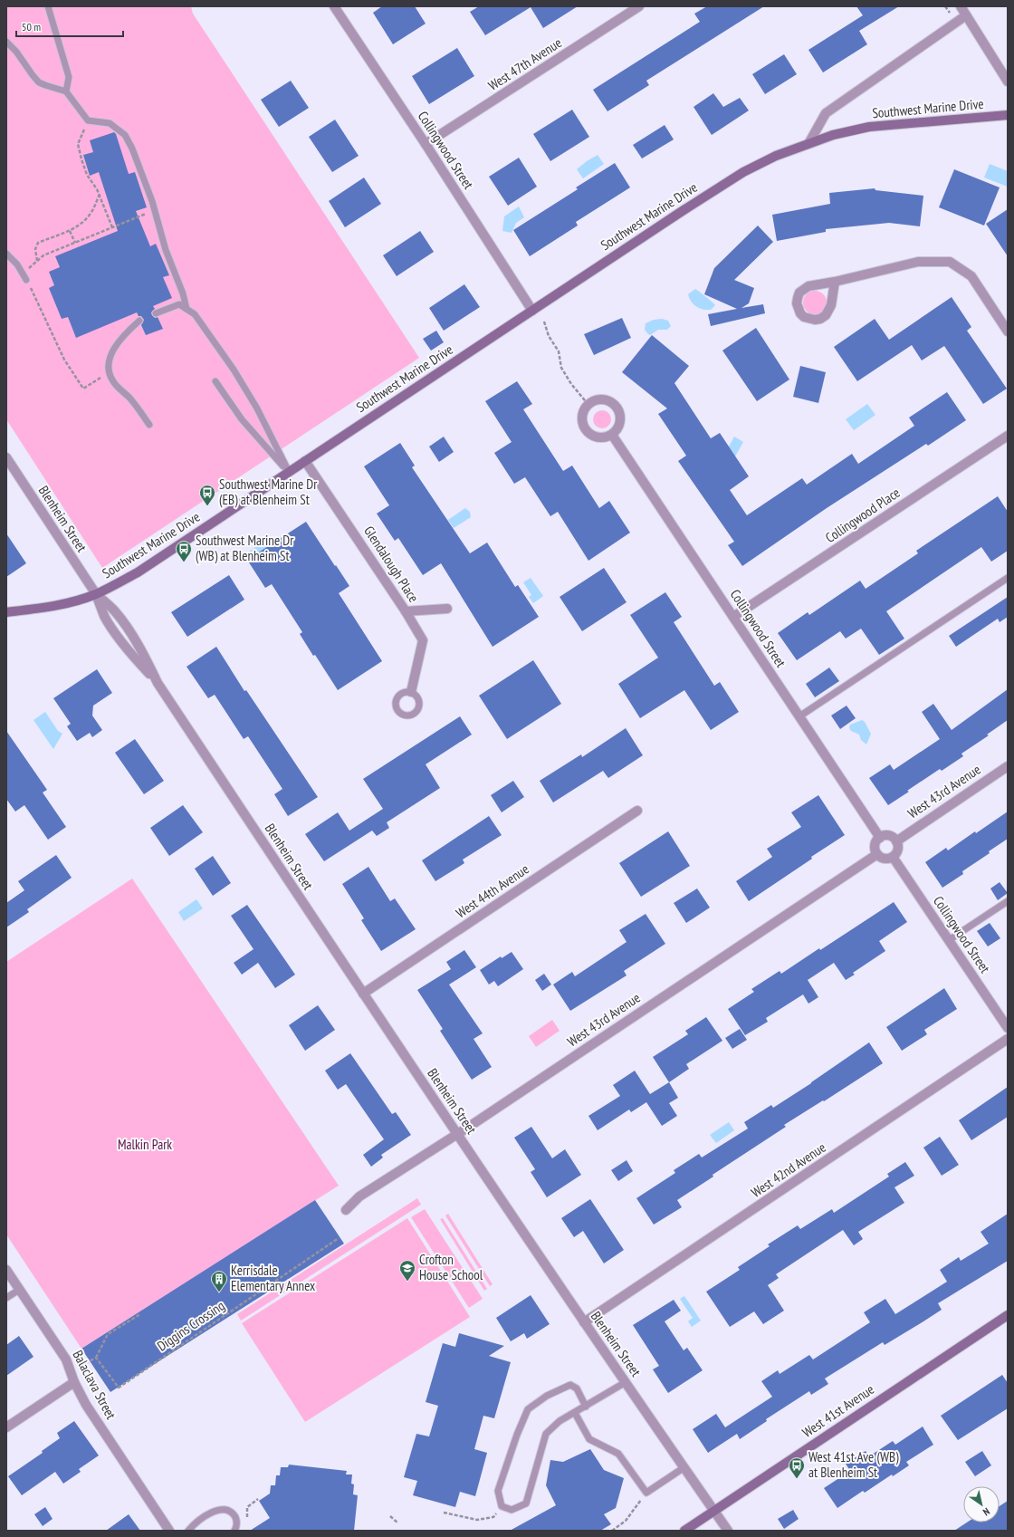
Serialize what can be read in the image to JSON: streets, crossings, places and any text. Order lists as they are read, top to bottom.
{
  "streets": {
    "main road": ["Southwest Marine Drive", "West 41st Avenue"],
    "street": [
      "West 47th Avenue",
      "Collingwood Street",
      "Collingwood Place",
      "Blenheim Street",
      "Glendalough Place",
      "West 43rd Avenue",
      "West 44th Avenue",
      "West 42nd Avenue",
      "Balaclava Street"
    ],
    "path": ["Diggins Crossing"]
  },
  "crossings": [
    ["West 47th Avenue", "Collingwood Street"],
    ["Southwest Marine Drive", "Collingwood Street"],
    ["Southwest Marine Drive", "Blenheim Street"],
    ["Southwest Marine Drive", "Glendalough Place"],
    ["Collingwood Street", "Collingwood Place"],
    ["Collingwood Street", "West 43rd Avenue"],
    ["Blenheim Street", "West 43rd Avenue"],
    ["Blenheim Street", "West 44th Avenue"],
    ["Blenheim Street", "West 42nd Avenue"],
    ["Blenheim Street", "West 41st Avenue"]
  ],
  "parks": ["Malkin Park"],
  "places": {
    "bus stop": ["Southwest Marine Dr (EB) at Blenheim St", "Southwest Marine Dr (WB) at Blenheim St", "West 41st Ave (WB) at Blenheim St"],
    "school or university": ["Crofton House School"],
    "building": ["Kerrisdale Elementary Annex"]
  },
  "scale_bar": "50 m",
  "north": "bottom right"
}
